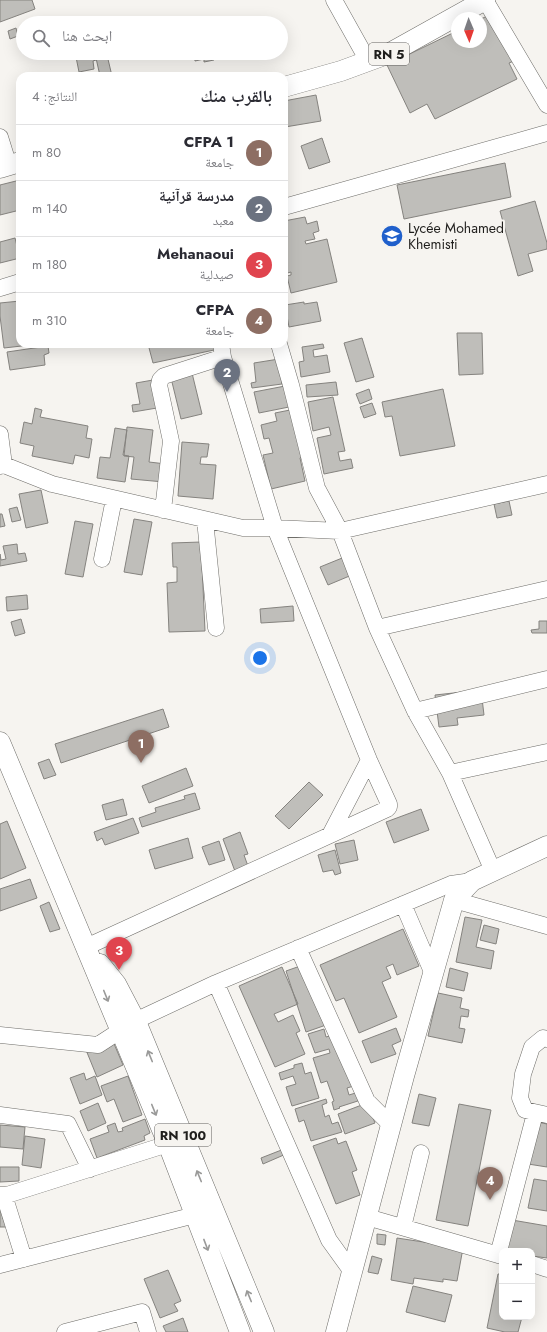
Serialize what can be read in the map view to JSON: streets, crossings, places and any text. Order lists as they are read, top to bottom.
{
  "streets": {
    "main road": ["RN 5", "RN 100"]
  },
  "places": {
    "school or university": ["Lycée Mohamed Khemisti"]
  },
  "north": "bottom",
  "page": {
    "search": "ابحث هنا",
    "heading": ["بالقرب منك", "النتائج: 4"],
    "list": [
      {
        "mark": "1",
        "name": "CFPA 1",
        "note": "جامعة",
        "value": "80 m"
      },
      {
        "mark": "2",
        "name": "مدرسة قرآنية",
        "note": "معبد",
        "value": "140 m"
      },
      {
        "mark": "3",
        "name": "Mehanaoui",
        "note": "صيدلية",
        "value": "180 m"
      },
      {
        "mark": "4",
        "name": "CFPA",
        "note": "جامعة",
        "value": "310 m"
      }
    ],
    "pins": [
      "2",
      "1",
      "3",
      "4"
    ],
    "map_buttons": ["+", "−"]
  }
}
